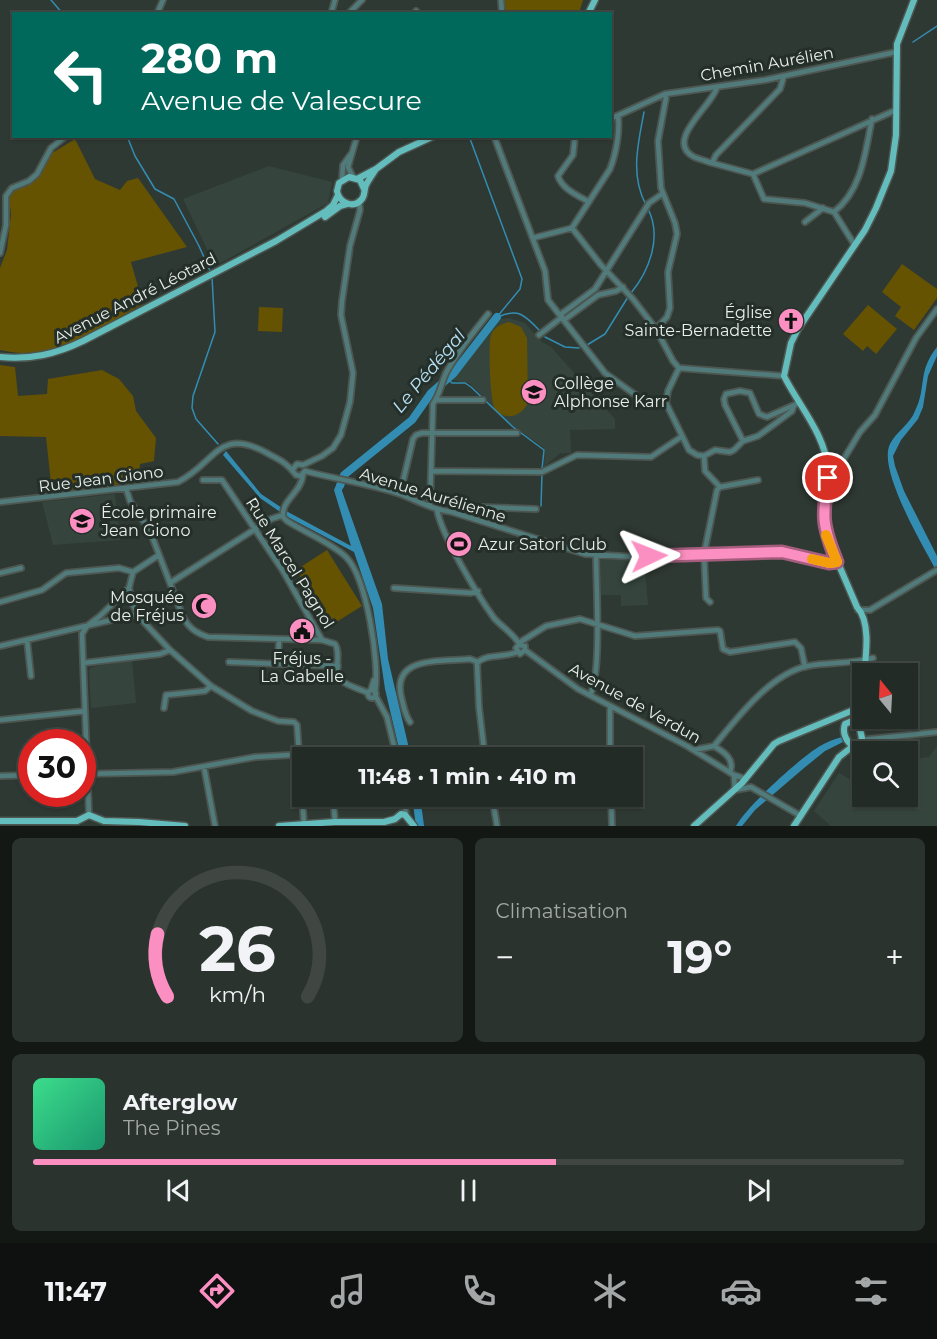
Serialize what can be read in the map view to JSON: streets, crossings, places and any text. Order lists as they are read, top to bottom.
{
  "streets": {
    "main road": ["Avenue André Léotard"],
    "street": [
      "Chemin Aurélien",
      "Rue Jean Giono",
      "Avenue Aurélienne",
      "Rue Marcel Pagnol",
      "Avenue de Verdun"
    ]
  },
  "water": ["Le Pédégal"],
  "places": {
    "church": ["Église Sainte-Bernadette"],
    "school or university": ["Collège Alphonse Karr", "École primaire Jean Giono"],
    "sports": ["Azur Satori Club"],
    "mosque": ["Mosquée de Fréjus"],
    "public building": ["Fréjus - La Gabelle"]
  },
  "north": "top",
  "page": {
    "turn": ["280 m", "Avenue de Valescure"],
    "limit": "30",
    "trip": "11:48 · 1 min · 410 m",
    "tile": "Climatisation",
    "heat": ["−", "19°", "+"],
    "song": ["Afterglow", "The Pines"],
    "tabs": "11:47",
    "gauge": ["26", "km/h"]
  }
}
